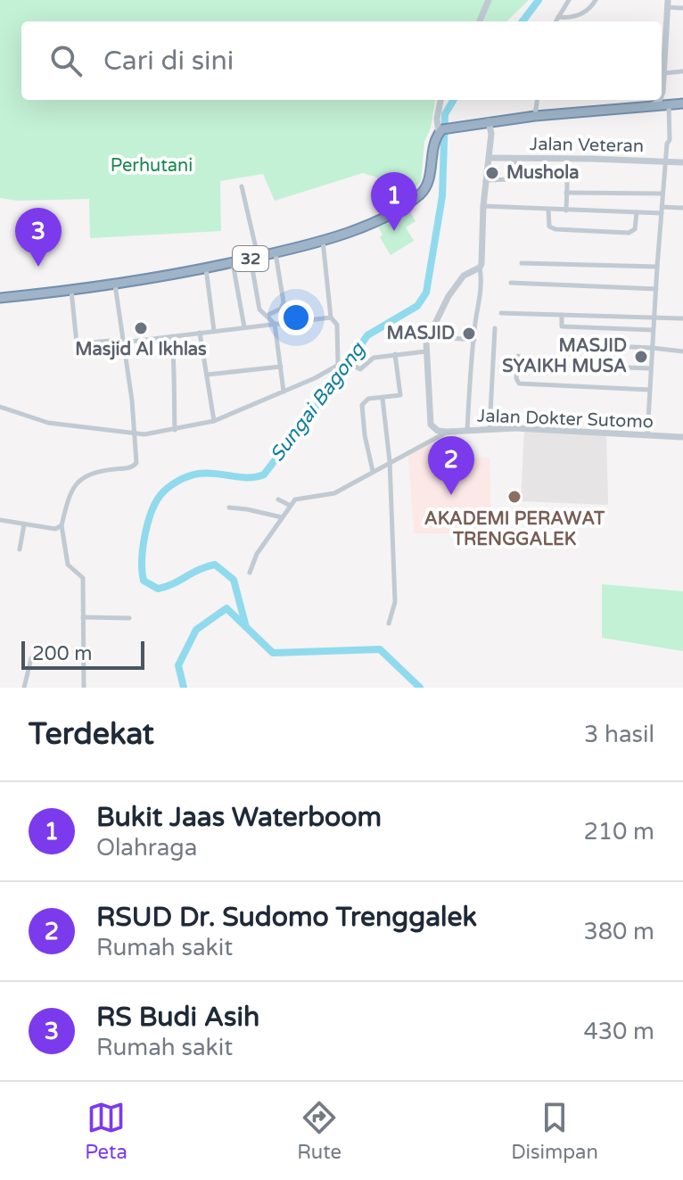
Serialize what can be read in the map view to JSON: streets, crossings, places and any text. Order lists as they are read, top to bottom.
{
  "streets": {
    "highway": ["32"],
    "street": ["Jalan Veteran", "Jalan Dokter Sutomo"]
  },
  "water": ["Sungai Bagong"],
  "parks": ["Perhutani"],
  "places": [
    "Mushola",
    "Masjid Al Ikhlas",
    "MASJID",
    "MASJID SYAIKH MUSA",
    "AKADEMI PERAWAT TRENGGALEK"
  ],
  "scale_bar": "200 m",
  "page": {
    "search": "Cari di sini",
    "pins": ["1", "3", "2"],
    "scale": "200 m",
    "heading": ["Terdekat", "3 hasil"],
    "list": [
      {
        "mark": "1",
        "name": "Bukit Jaas Waterboom",
        "note": "Olahraga",
        "value": "210 m"
      },
      {
        "mark": "2",
        "name": "RSUD Dr. Sudomo Trenggalek",
        "note": "Rumah sakit",
        "value": "380 m"
      },
      {
        "mark": "3",
        "name": "RS Budi Asih",
        "note": "Rumah sakit",
        "value": "430 m"
      }
    ],
    "nav": ["Peta", "Rute", "Disimpan"]
  }
}
